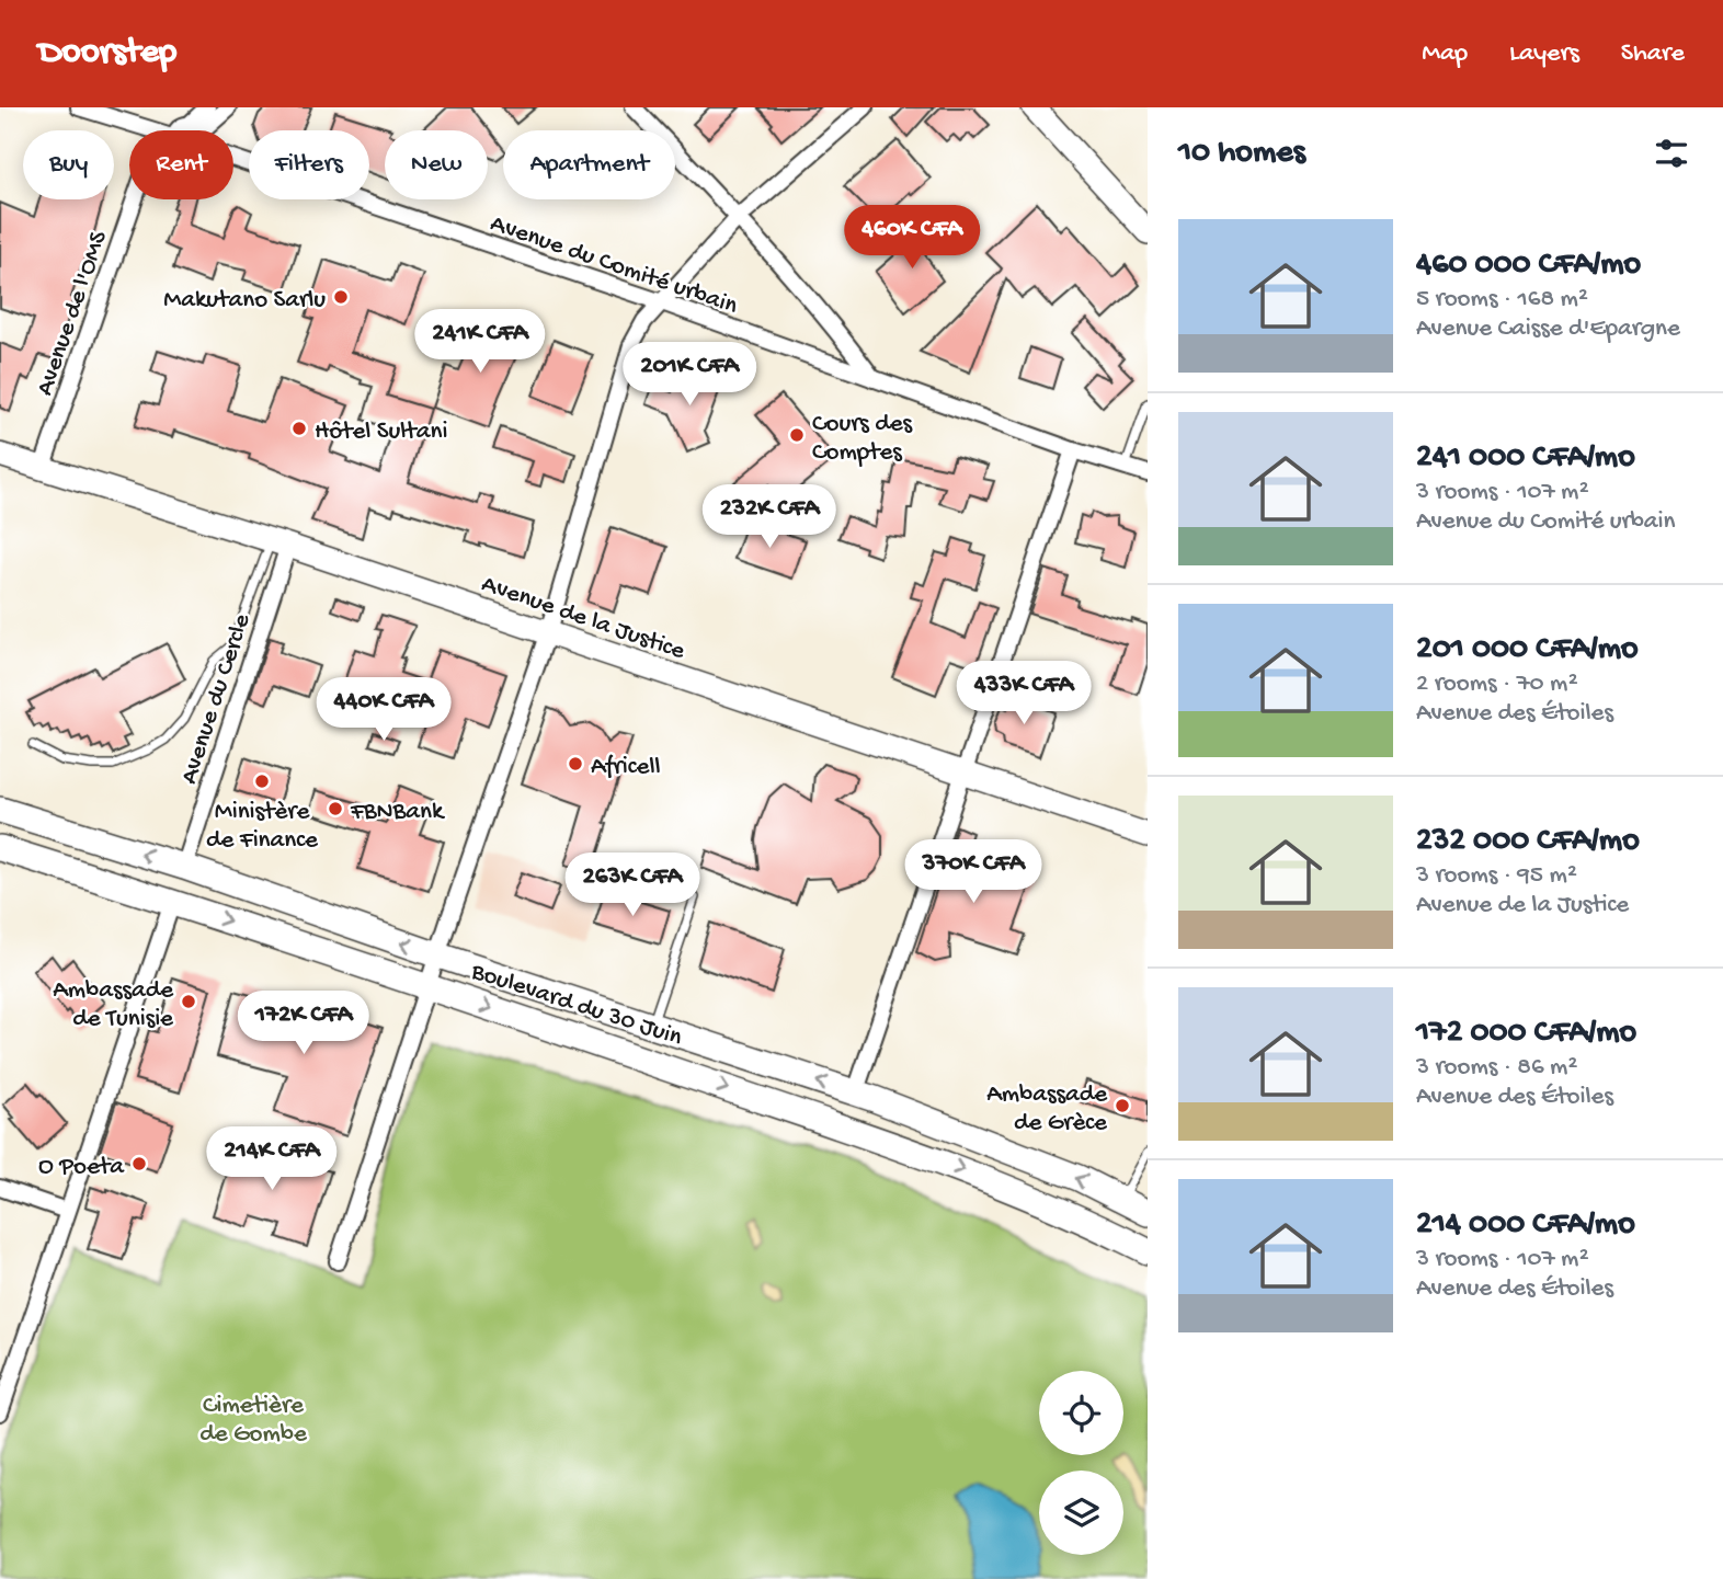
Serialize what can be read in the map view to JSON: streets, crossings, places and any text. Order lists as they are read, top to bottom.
{
  "streets": {
    "main road": ["Avenue de la Justice", "Boulevard du 30 Juin"],
    "street": ["Avenue du Comité urbain", "Avenue de l'OMS", "Avenue du Cercle"]
  },
  "crossings": [
    ["Avenue de l'OMS", "Avenue de la Justice"],
    ["Avenue de la Justice", "Avenue du Cercle"],
    ["Avenue du Cercle", "Boulevard du 30 Juin"]
  ],
  "parks": ["Cimetière de Gombe"],
  "places": [
    "Makutano Sarlu",
    "Hôtel Sultani",
    "Cours des Comptes",
    "Africell",
    "Ministère de Finance",
    "FBNBank",
    "Ambassade de Tunisie",
    "Ambassade de Grèce",
    "O Poeta"
  ],
  "page": {
    "header": "Doorstep",
    "nav": ["Map", "Layers", "Share"],
    "heading": "10 homes",
    "chip": [
      "Buy",
      "Rent",
      "Filters",
      "New",
      "Apartment"
    ],
    "list": [
      {
        "name": "460 000 CFA/mo",
        "note": "5 rooms · 168 m² · Avenue Caisse d'Epargne"
      },
      {
        "name": "241 000 CFA/mo",
        "note": "3 rooms · 107 m² · Avenue du Comité urbain"
      },
      {
        "name": "201 000 CFA/mo",
        "note": "2 rooms · 70 m² · Avenue des Étoiles"
      },
      {
        "name": "232 000 CFA/mo",
        "note": "3 rooms · 95 m² · Avenue de la Justice"
      },
      {
        "name": "172 000 CFA/mo",
        "note": "3 rooms · 86 m² · Avenue des Étoiles"
      },
      {
        "name": "214 000 CFA/mo",
        "note": "3 rooms · 107 m² · Avenue des Étoiles"
      }
    ],
    "price": [
      "460K CFA",
      "241K CFA",
      "201K CFA",
      "232K CFA",
      "433K CFA",
      "440K CFA",
      "370K CFA",
      "263K CFA",
      "172K CFA",
      "214K CFA"
    ]
  }
}
